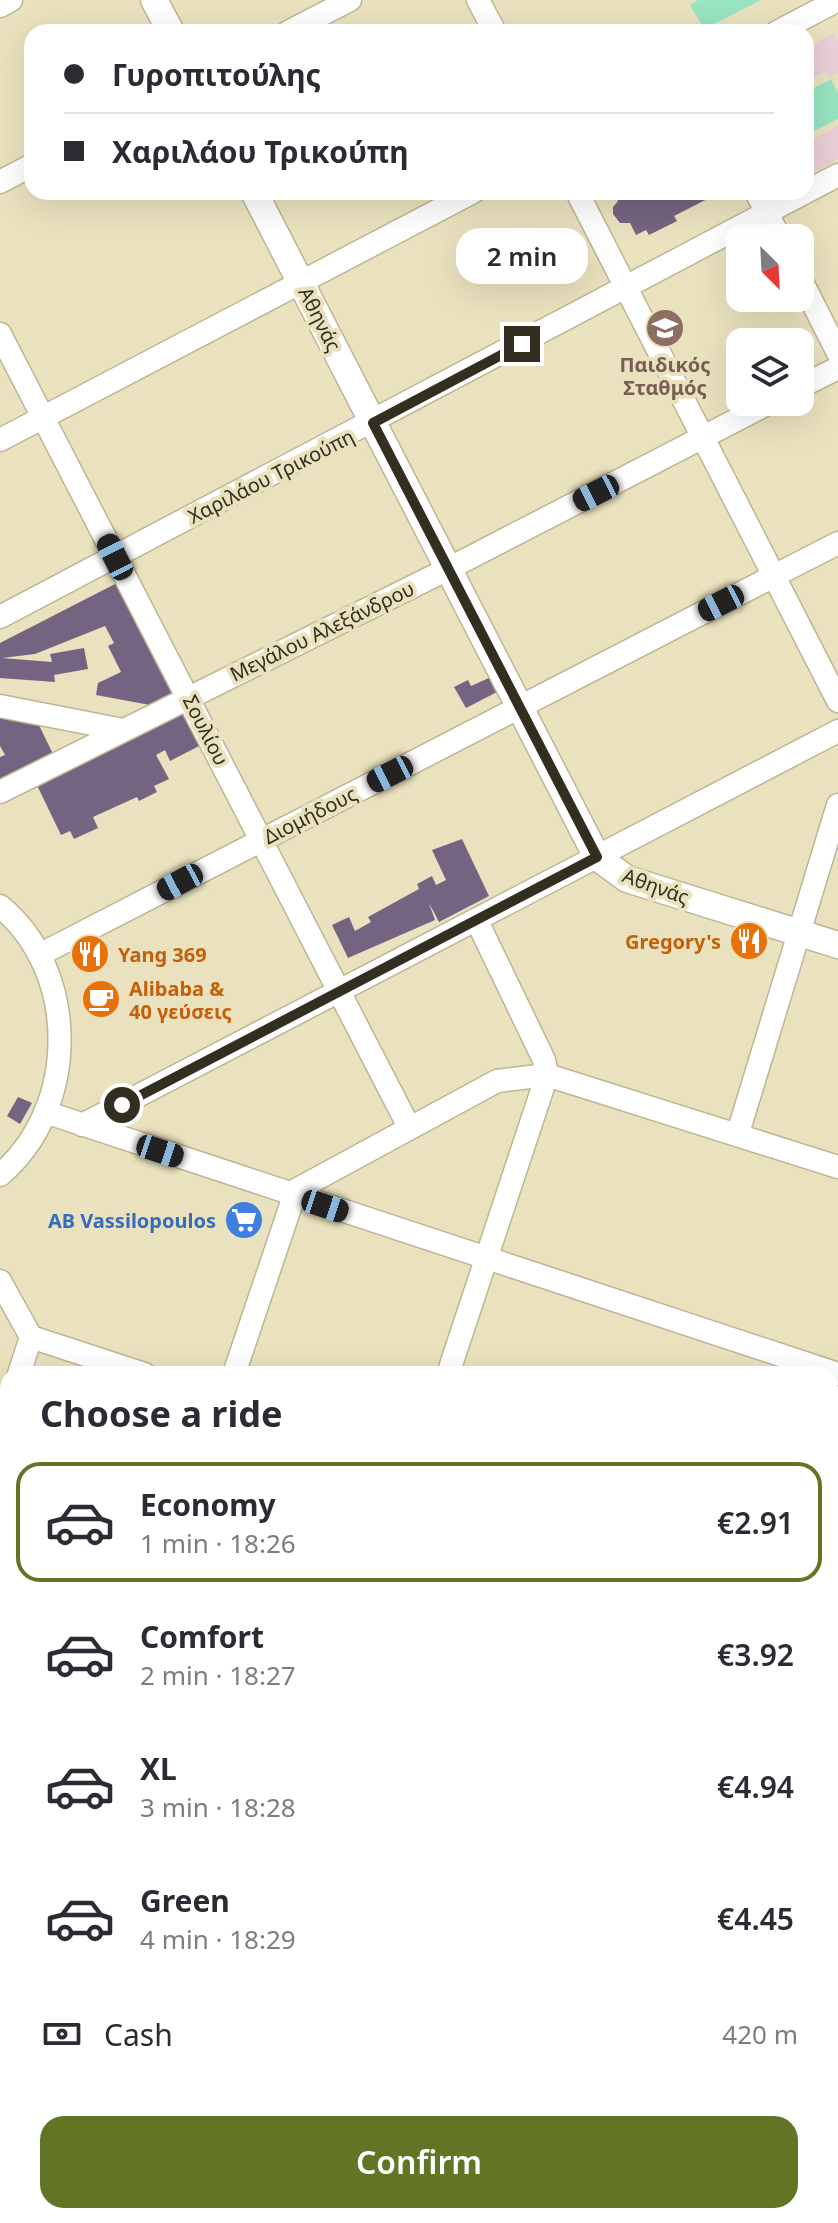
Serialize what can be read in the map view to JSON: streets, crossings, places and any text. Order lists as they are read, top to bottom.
{
  "streets": {
    "main road": ["Αθηνάς"],
    "street": [
      "Χαριλάου Τρικούπη",
      "Μεγάλου Αλεξάνδρου",
      "Σουλίου",
      "Διομήδους"
    ]
  },
  "crossings": [
    ["Αθηνάς", "Χαριλάου Τρικούπη"],
    ["Αθηνάς", "Μεγάλου Αλεξάνδρου"],
    ["Αθηνάς", "Διομήδους"],
    ["Χαριλάου Τρικούπη", "Σουλίου"],
    ["Μεγάλου Αλεξάνδρου", "Σουλίου"],
    ["Σουλίου", "Διομήδους"]
  ],
  "places": {
    "school or university": ["Παιδικός Σταθμός"],
    "restaurant": ["Gregory's", "Yang 369"],
    "cafe": ["Alibaba & 40 γεύσεις"],
    "supermarket": ["AB Vassilopoulos"]
  },
  "north": "bottom right",
  "page": {
    "banner": ["Γυροπιτούλης", "Χαριλάου Τρικούπη"],
    "bubble": "2 min",
    "heading": "Choose a ride",
    "list": [
      {
        "name": "Economy",
        "note": "1 min · 18:26",
        "value": "€2.91"
      },
      {
        "name": "Comfort",
        "note": "2 min · 18:27",
        "value": "€3.92"
      },
      {
        "name": "XL",
        "note": "3 min · 18:28",
        "value": "€4.94"
      },
      {
        "name": "Green",
        "note": "4 min · 18:29",
        "value": "€4.45"
      }
    ],
    "pay": ["Cash", "420 m"],
    "buttons": "Confirm"
  }
}
